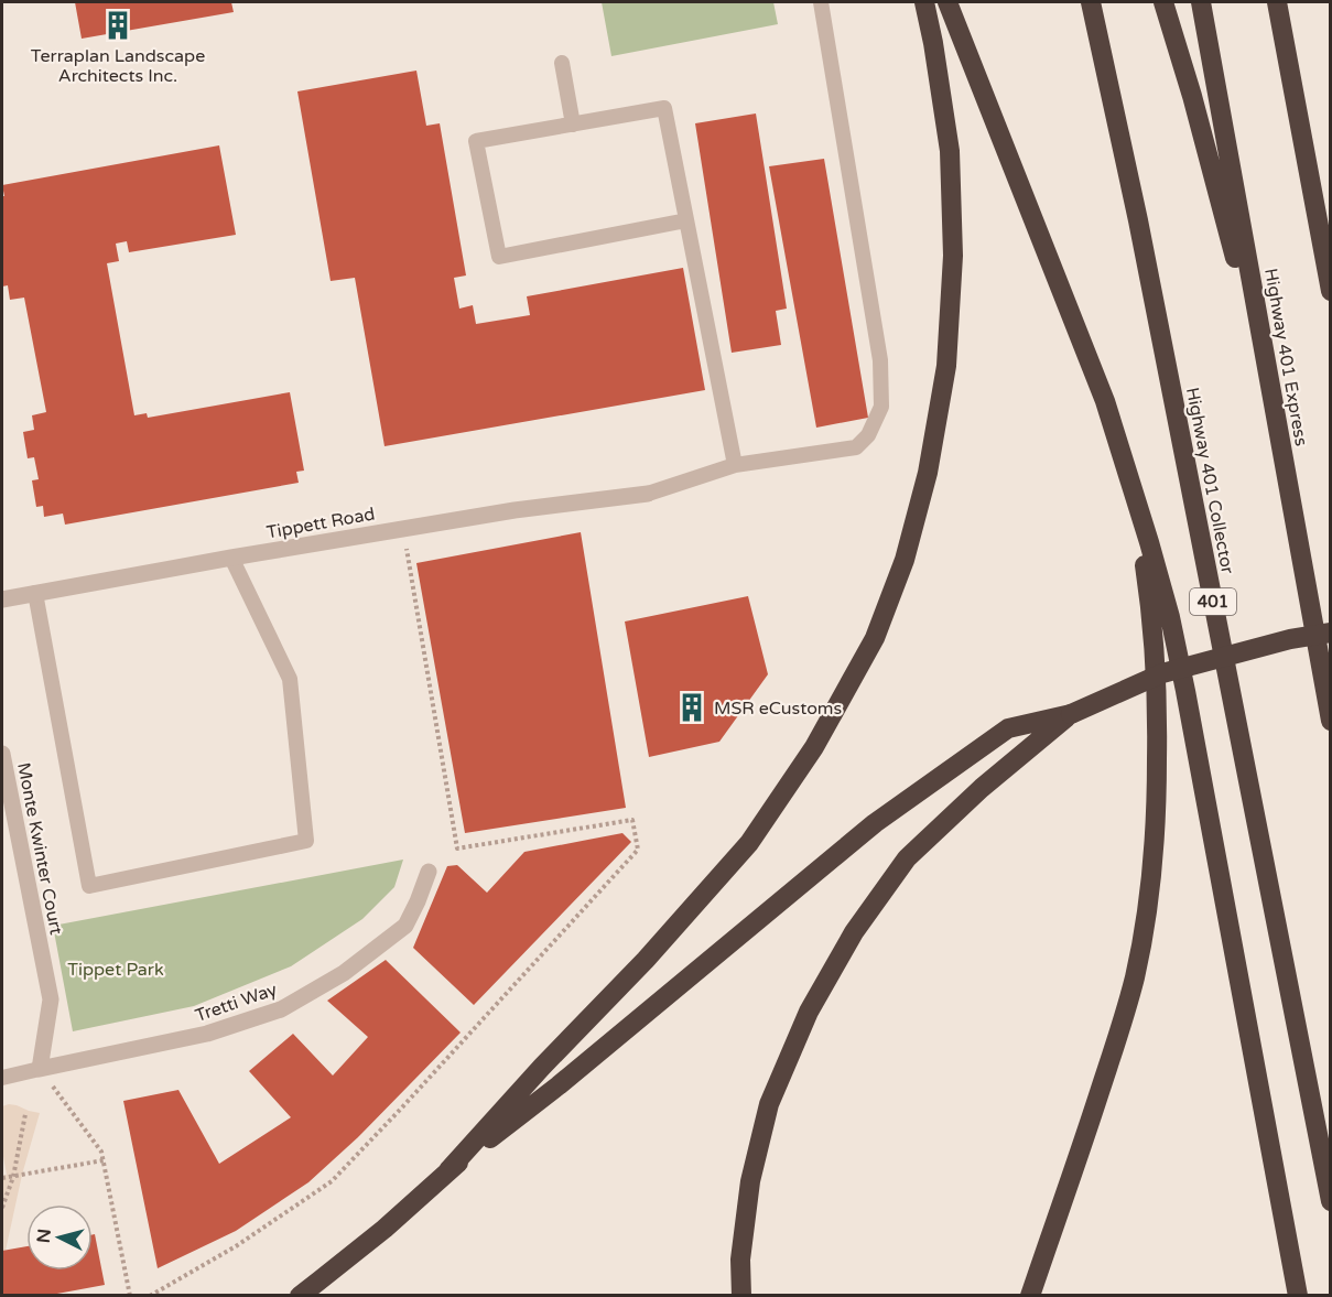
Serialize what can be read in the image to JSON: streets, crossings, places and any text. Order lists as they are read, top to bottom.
{
  "streets": {
    "highway": ["Highway 401 Express", "Highway 401 Collector", "401"],
    "street": ["Tippett Road", "Monte Kwinter Court", "Tretti Way"]
  },
  "crossings": [
    ["Monte Kwinter Court", "Tretti Way"]
  ],
  "parks": ["Tippet Park"],
  "places": {
    "building": ["Terraplan Landscape Architects Inc.", "MSR eCustoms"]
  },
  "north": "left"
}
